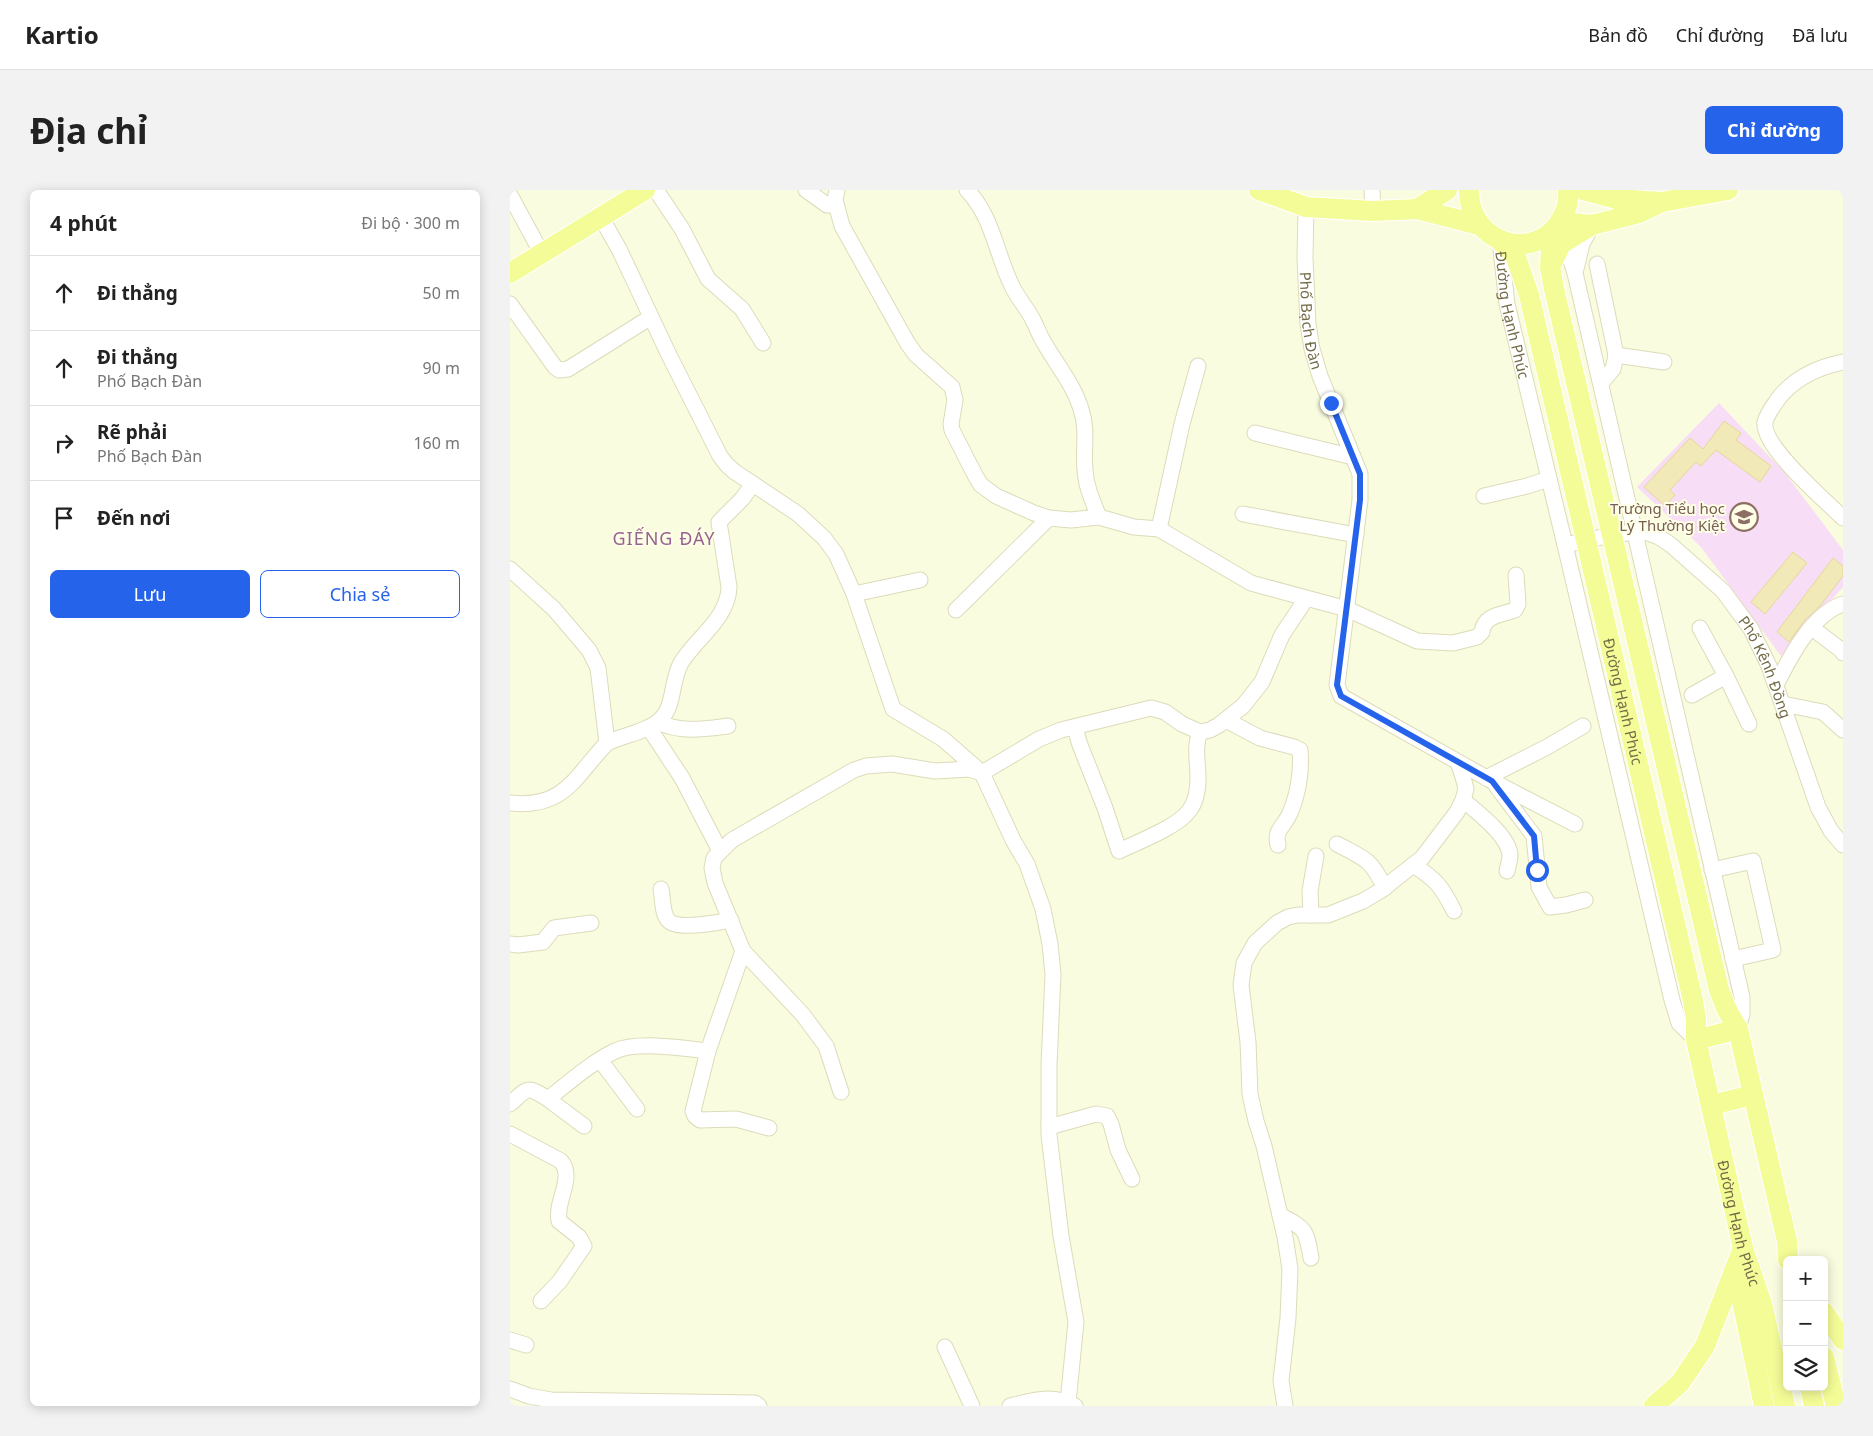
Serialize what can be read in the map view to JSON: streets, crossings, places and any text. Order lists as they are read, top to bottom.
{
  "streets": {
    "main road": ["Đường Hạnh Phúc"],
    "street": ["Phố Bạch Đàn", "Phố Kênh Đồng"]
  },
  "crossings": [
    ["Đường Hạnh Phúc", "Phố Kênh Đồng"]
  ],
  "districts": ["GIẾNG ĐÁY"],
  "places": {
    "school or university": ["Trường Tiểu học Lý Thường Kiệt"]
  },
  "page": {
    "header": "Kartio",
    "nav": ["Bản đồ", "Chỉ đường", "Đã lưu"],
    "buttons": [
      "Chỉ đường",
      ["Lưu", "Chia sẻ"]
    ],
    "title": "Địa chỉ",
    "heading": ["4 phút", "Đi bộ · 300 m"],
    "list": [
      ["Đi thẳng", "50 m"],
      ["Đi thẳng", "Phố Bạch Đàn", "90 m"],
      ["Rẽ phải", "Phố Bạch Đàn", "160 m"],
      "Đến nơi"
    ],
    "map_buttons": ["+", "−"]
  }
}
